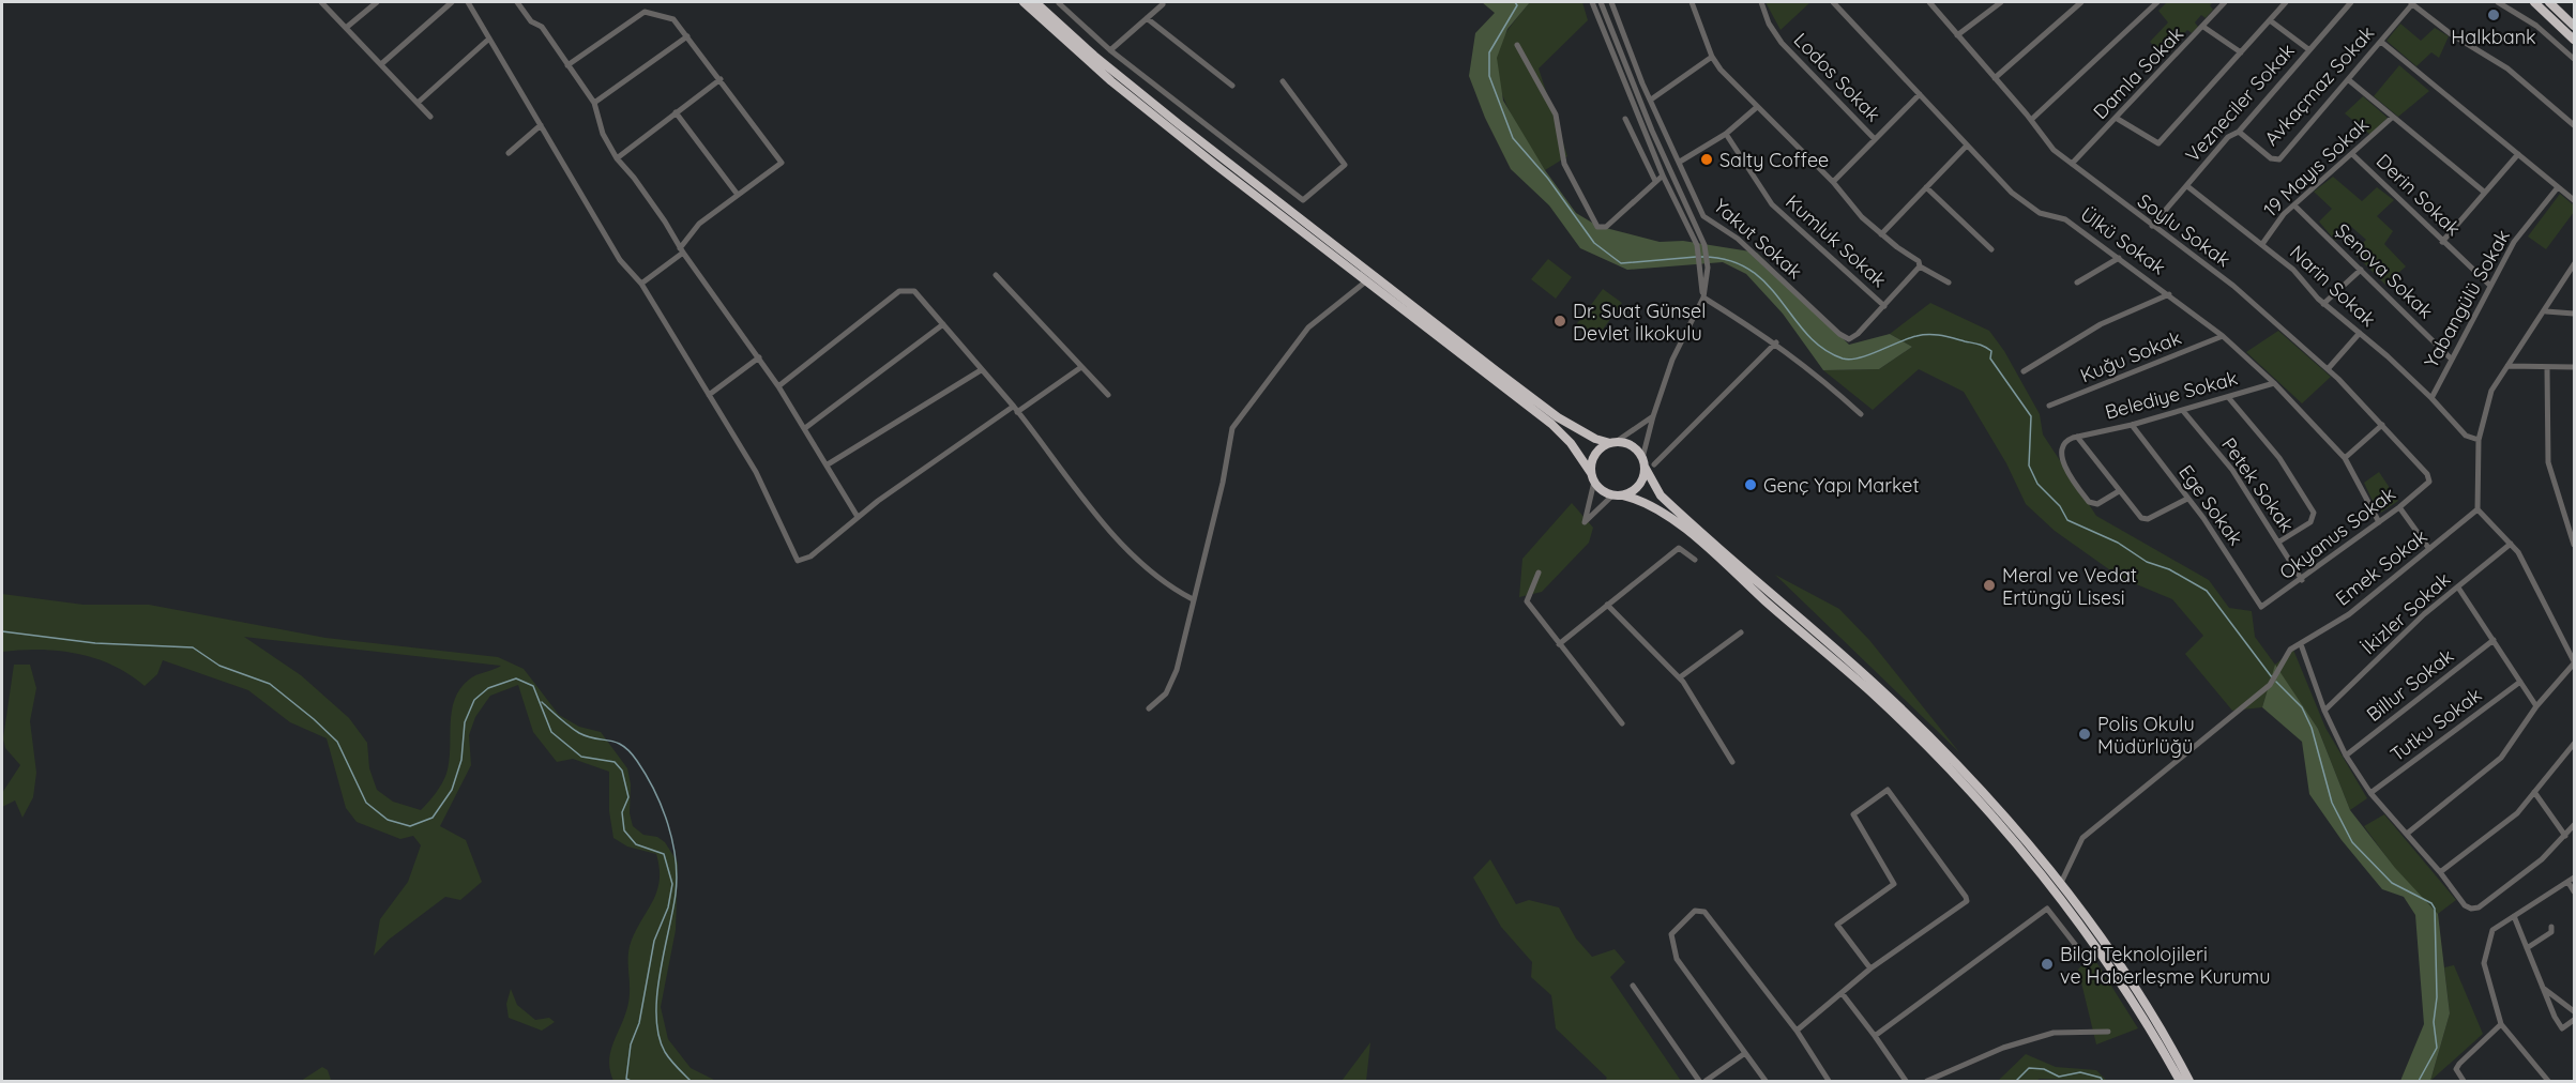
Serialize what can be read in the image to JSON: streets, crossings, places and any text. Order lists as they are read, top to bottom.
{
  "streets": {
    "street": [
      "Damla Sokak",
      "Lodos Sokak",
      "Avkaçmaz Sokak",
      "Vezneciler Sokak",
      "19 Mayıs Sokak",
      "Derin Sokak",
      "Soylu Sokak",
      "Yakut Sokak",
      "Kumluk Sokak",
      "Ülkü Sokak",
      "Şenova Sokak",
      "Narin Sokak",
      "Yabangülü Sokak",
      "Kuğu Sokak",
      "Belediye Sokak",
      "Petek Sokak",
      "Ege Sokak",
      "Okyanus Sokak",
      "Emek Sokak",
      "İkizler Sokak",
      "Billur Sokak",
      "Tutku Sokak"
    ]
  },
  "crossings": [
    ["Damla Sokak", "Soylu Sokak"],
    ["Avkaçmaz Sokak", "Vezneciler Sokak"],
    ["Vezneciler Sokak", "Soylu Sokak"],
    ["Vezneciler Sokak", "Narin Sokak"],
    ["19 Mayıs Sokak", "Derin Sokak"],
    ["19 Mayıs Sokak", "Şenova Sokak"],
    ["19 Mayıs Sokak", "Narin Sokak"],
    ["Derin Sokak", "Yabangülü Sokak"],
    ["Soylu Sokak", "Okyanus Sokak"],
    ["Yakut Sokak", "Kumluk Sokak"],
    ["Ülkü Sokak", "Kuğu Sokak"],
    ["Ülkü Sokak", "Belediye Sokak"],
    ["Ülkü Sokak", "Okyanus Sokak"],
    ["Şenova Sokak", "Yabangülü Sokak"],
    ["Narin Sokak", "Yabangülü Sokak"],
    ["Belediye Sokak", "Petek Sokak"],
    ["Belediye Sokak", "Ege Sokak"],
    ["Petek Sokak", "Okyanus Sokak"],
    ["Ege Sokak", "Okyanus Sokak"]
  ],
  "places": [
    "Halkbank",
    "Salty Coffee",
    "Dr. Suat Günsel Devlet İlkokulu",
    "Genç Yapı Market",
    "Meral ve Vedat Ertüngü Lisesi",
    "Polis Okulu Müdürlüğü",
    "Bilgi Teknolojileri ve Haberleşme Kurumu"
  ]
}
